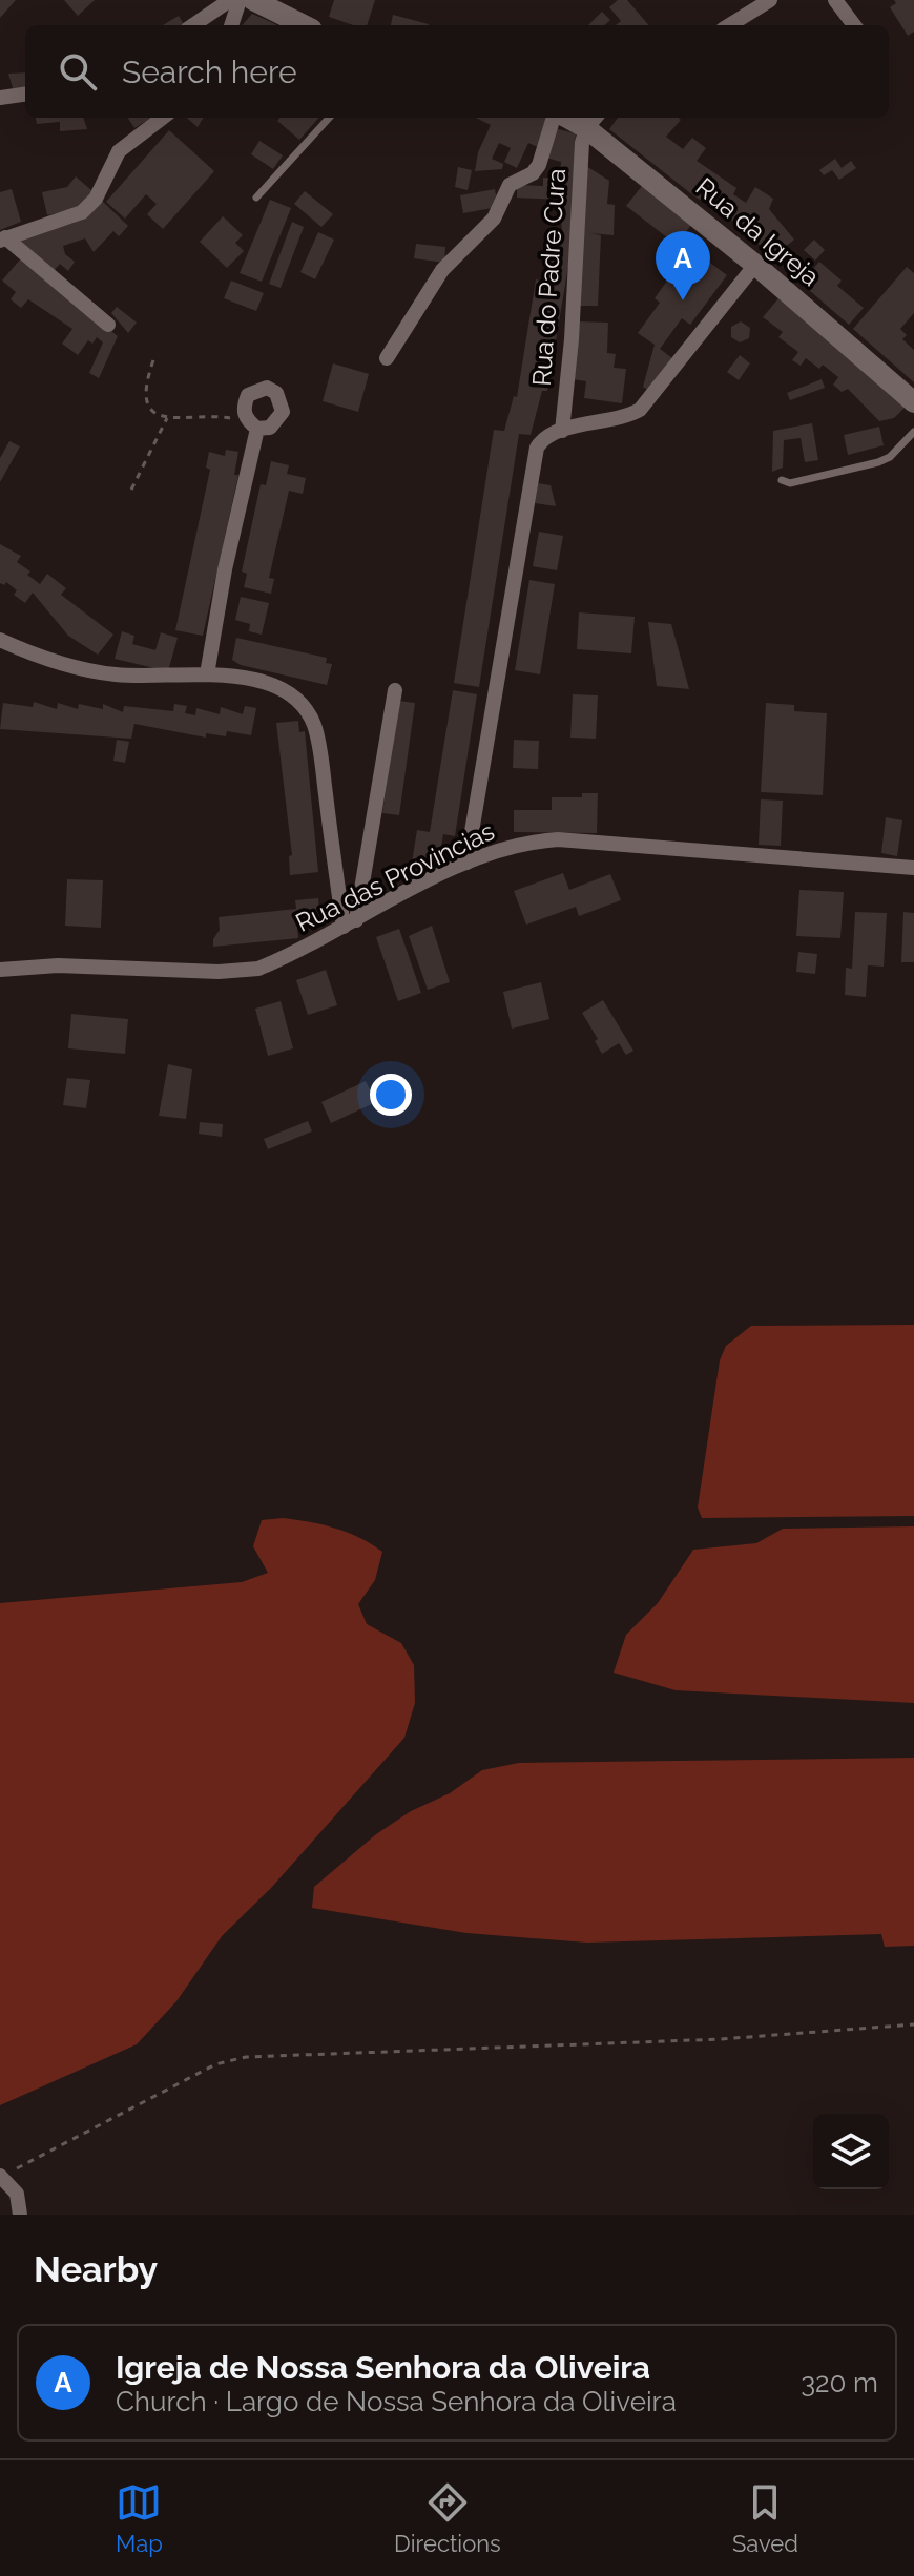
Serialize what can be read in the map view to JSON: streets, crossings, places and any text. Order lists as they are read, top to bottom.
{
  "streets": {
    "street": ["Rua da Igreja", "Rua do Padre Cura", "Rua das Provincias"]
  },
  "crossings": [
    ["Rua da Igreja", "Rua do Padre Cura"],
    ["Rua do Padre Cura", "Rua das Provincias"]
  ],
  "page": {
    "search": "Search here",
    "pins": "A",
    "heading": "Nearby",
    "list": [
      {
        "mark": "A",
        "name": "Igreja de Nossa Senhora da Oliveira",
        "note": "Church · Largo de Nossa Senhora da Oliveira",
        "value": "320 m"
      }
    ],
    "nav": ["Map", "Directions", "Saved"]
  }
}
